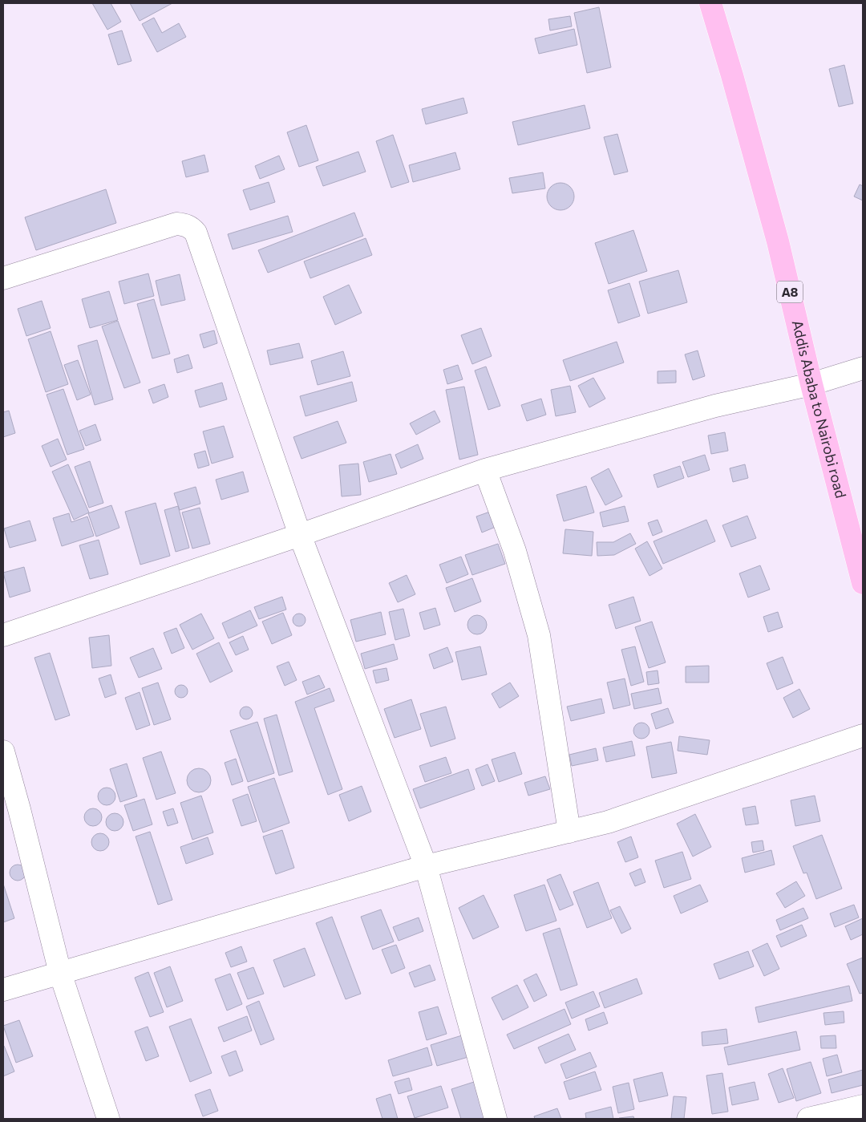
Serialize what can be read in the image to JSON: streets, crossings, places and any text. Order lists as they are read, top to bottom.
{
  "streets": {
    "highway": ["A8", "Addis Ababa to Nairobi road"]
  }
}
